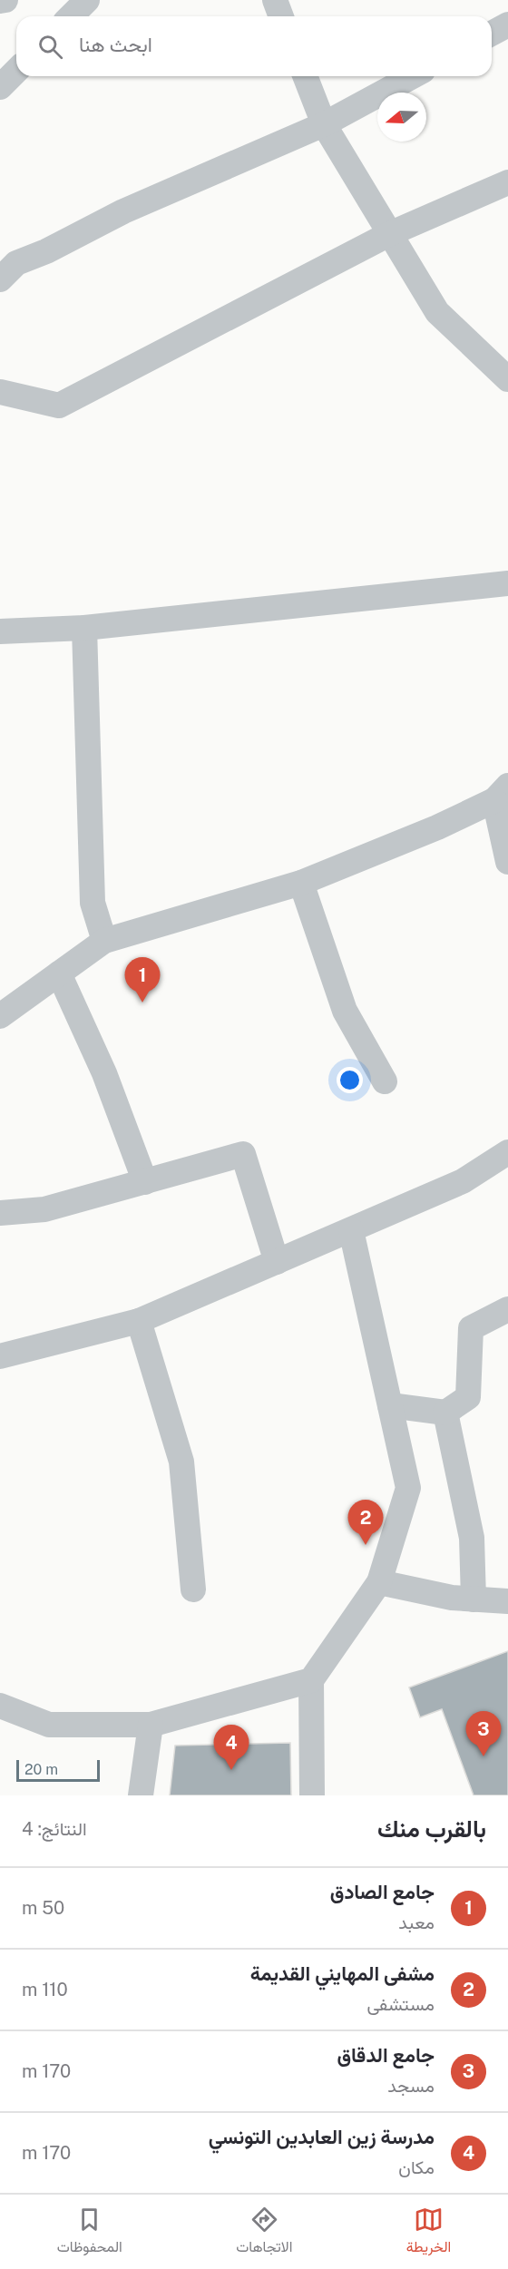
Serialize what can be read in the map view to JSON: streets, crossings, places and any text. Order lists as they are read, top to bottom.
{
  "scale_bar": "20 m",
  "north": "left",
  "page": {
    "search": "ابحث هنا",
    "pins": [
      "1",
      "2",
      "3",
      "4"
    ],
    "scale": "20 m",
    "heading": ["بالقرب منك", "النتائج: 4"],
    "list": [
      {
        "mark": "1",
        "name": "جامع الصادق",
        "note": "معبد",
        "value": "50 m"
      },
      {
        "mark": "2",
        "name": "مشفى المهايني القديمة",
        "note": "مستشفى",
        "value": "110 m"
      },
      {
        "mark": "3",
        "name": "جامع الدقاق",
        "note": "مسجد",
        "value": "170 m"
      },
      {
        "mark": "4",
        "name": "مدرسة زين العابدين التونسي",
        "note": "مكان",
        "value": "170 m"
      }
    ],
    "nav": ["الخريطة", "الاتجاهات", "المحفوظات"]
  }
}
